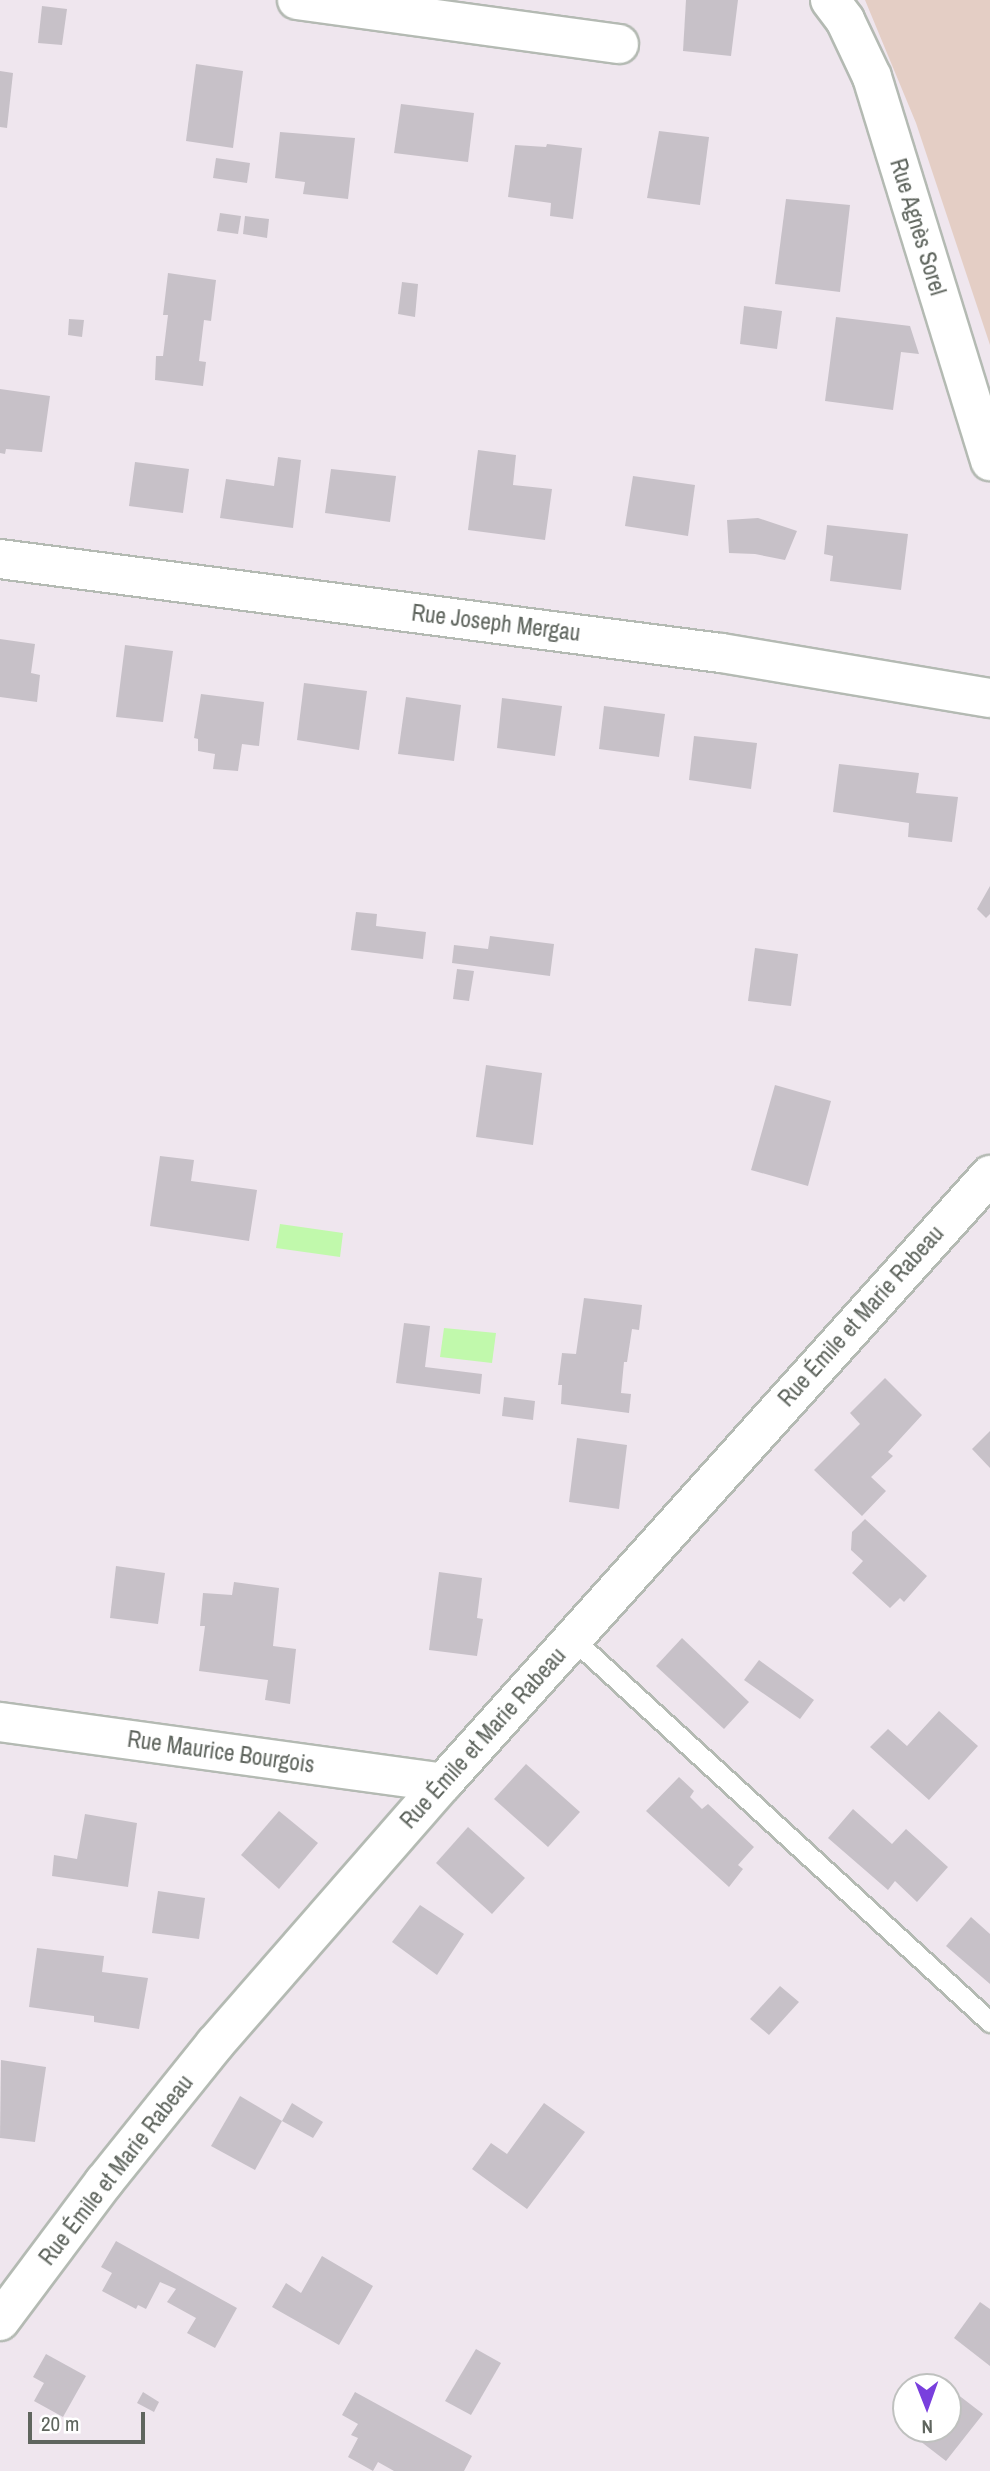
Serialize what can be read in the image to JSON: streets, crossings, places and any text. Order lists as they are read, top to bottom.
{
  "streets": {
    "street": [
      "Rue Agnès Sorel",
      "Rue Joseph Mergau",
      "Rue Émile et Marie Rabeau",
      "Rue Maurice Bourgois"
    ]
  },
  "crossings": [
    ["Rue Émile et Marie Rabeau", "Rue Maurice Bourgois"]
  ],
  "scale_bar": "20 m",
  "north": "bottom"
}
